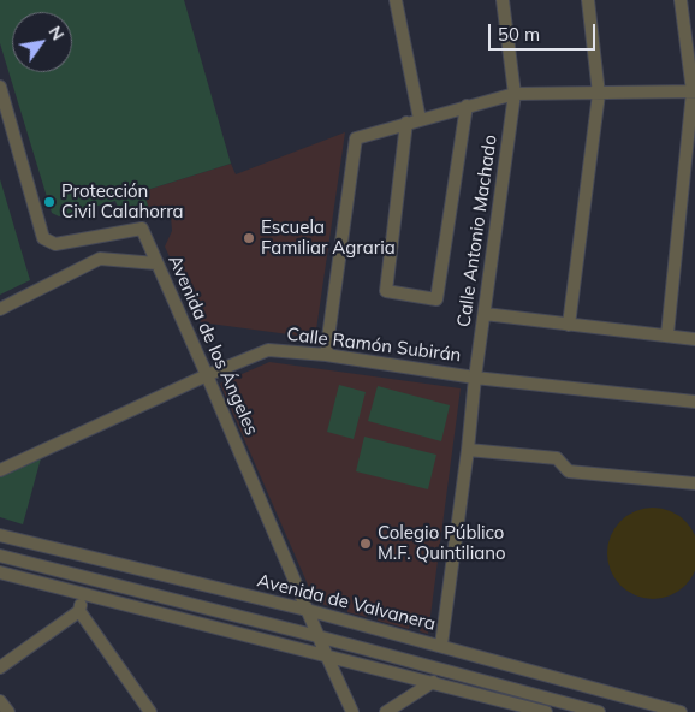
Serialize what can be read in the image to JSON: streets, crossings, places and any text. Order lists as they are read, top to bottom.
{
  "streets": {
    "street": [
      "Calle Antonio Machado",
      "Avenida de los Ángeles",
      "Calle Ramón Subirán",
      "Avenida de Valvanera"
    ]
  },
  "crossings": [
    ["Calle Antonio Machado", "Calle Ramón Subirán"],
    ["Calle Antonio Machado", "Avenida de Valvanera"],
    ["Avenida de los Ángeles", "Calle Ramón Subirán"],
    ["Avenida de los Ángeles", "Avenida de Valvanera"]
  ],
  "places": ["Protección Civil Calahorra", "Escuela Familiar Agraria", "Colegio Público M.F. Quintiliano"],
  "scale_bar": "50 m",
  "north": "top right"
}
